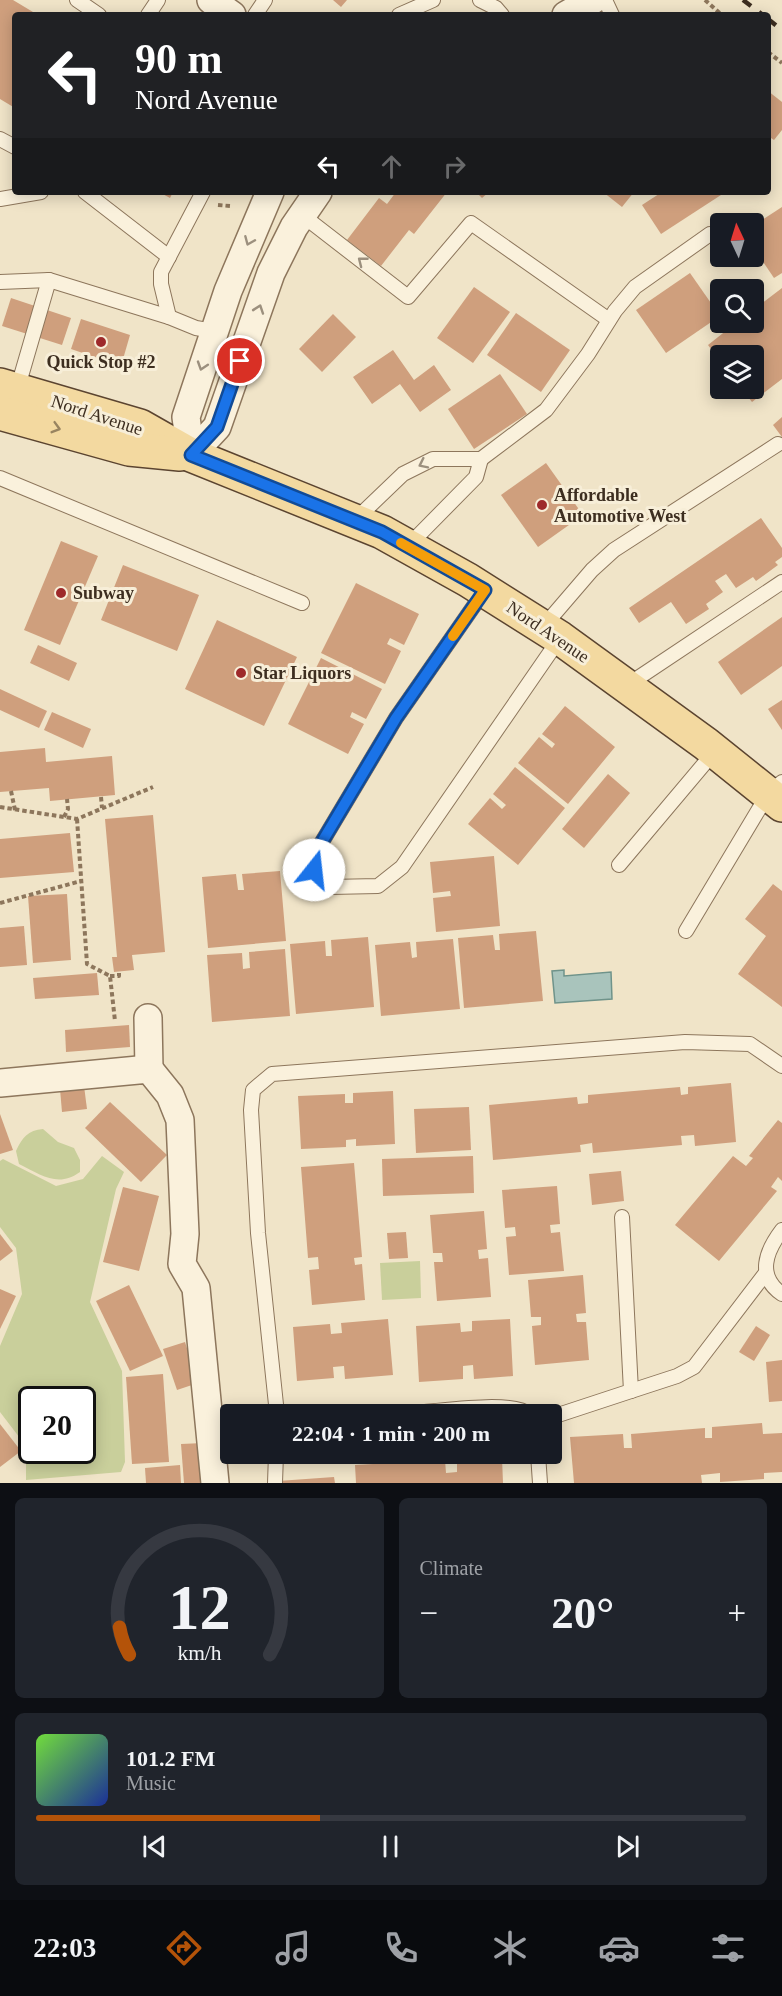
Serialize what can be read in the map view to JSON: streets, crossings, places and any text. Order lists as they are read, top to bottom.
{
  "streets": {
    "main road": ["Nord Avenue"]
  },
  "places": [
    "Quick Stop #2",
    "Affordable Automotive West",
    "Subway",
    "Star Liquors"
  ],
  "north": "top",
  "page": {
    "turn": ["90 m", "Nord Avenue"],
    "limit": "20",
    "trip": "22:04 · 1 min · 200 m",
    "tile": "Climate",
    "heat": ["−", "20°", "+"],
    "song": ["101.2 FM", "Music"],
    "tabs": "22:03",
    "gauge": ["12", "km/h"]
  }
}
